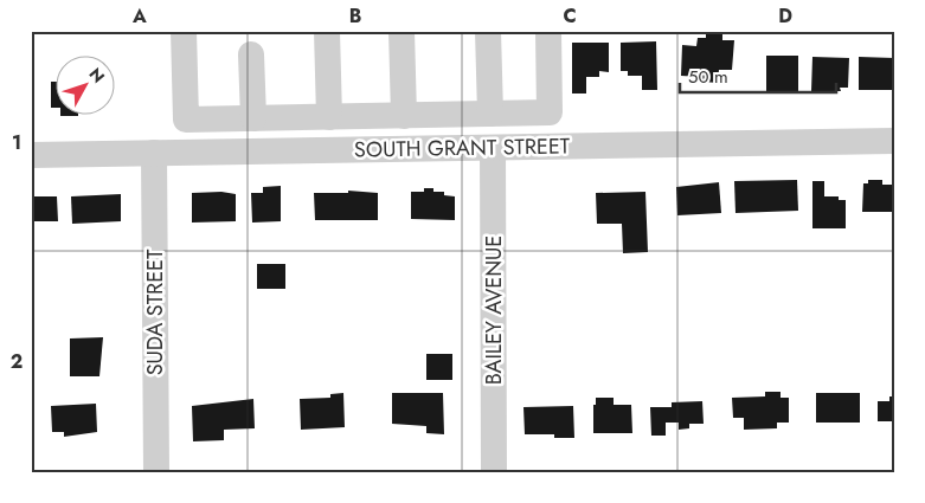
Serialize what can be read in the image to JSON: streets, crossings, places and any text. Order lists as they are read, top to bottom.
{
  "streets": {
    "street": ["SOUTH GRANT STREET", "BAILEY AVENUE", "SUDA STREET"]
  },
  "crossings": [
    ["SOUTH GRANT STREET", "BAILEY AVENUE"],
    ["SOUTH GRANT STREET", "SUDA STREET"]
  ],
  "scale_bar": "50 m",
  "north": "top right",
  "grid": {
    "columns": [
      "A",
      "B",
      "C",
      "D"
    ],
    "rows": ["1", "2"]
  }
}
